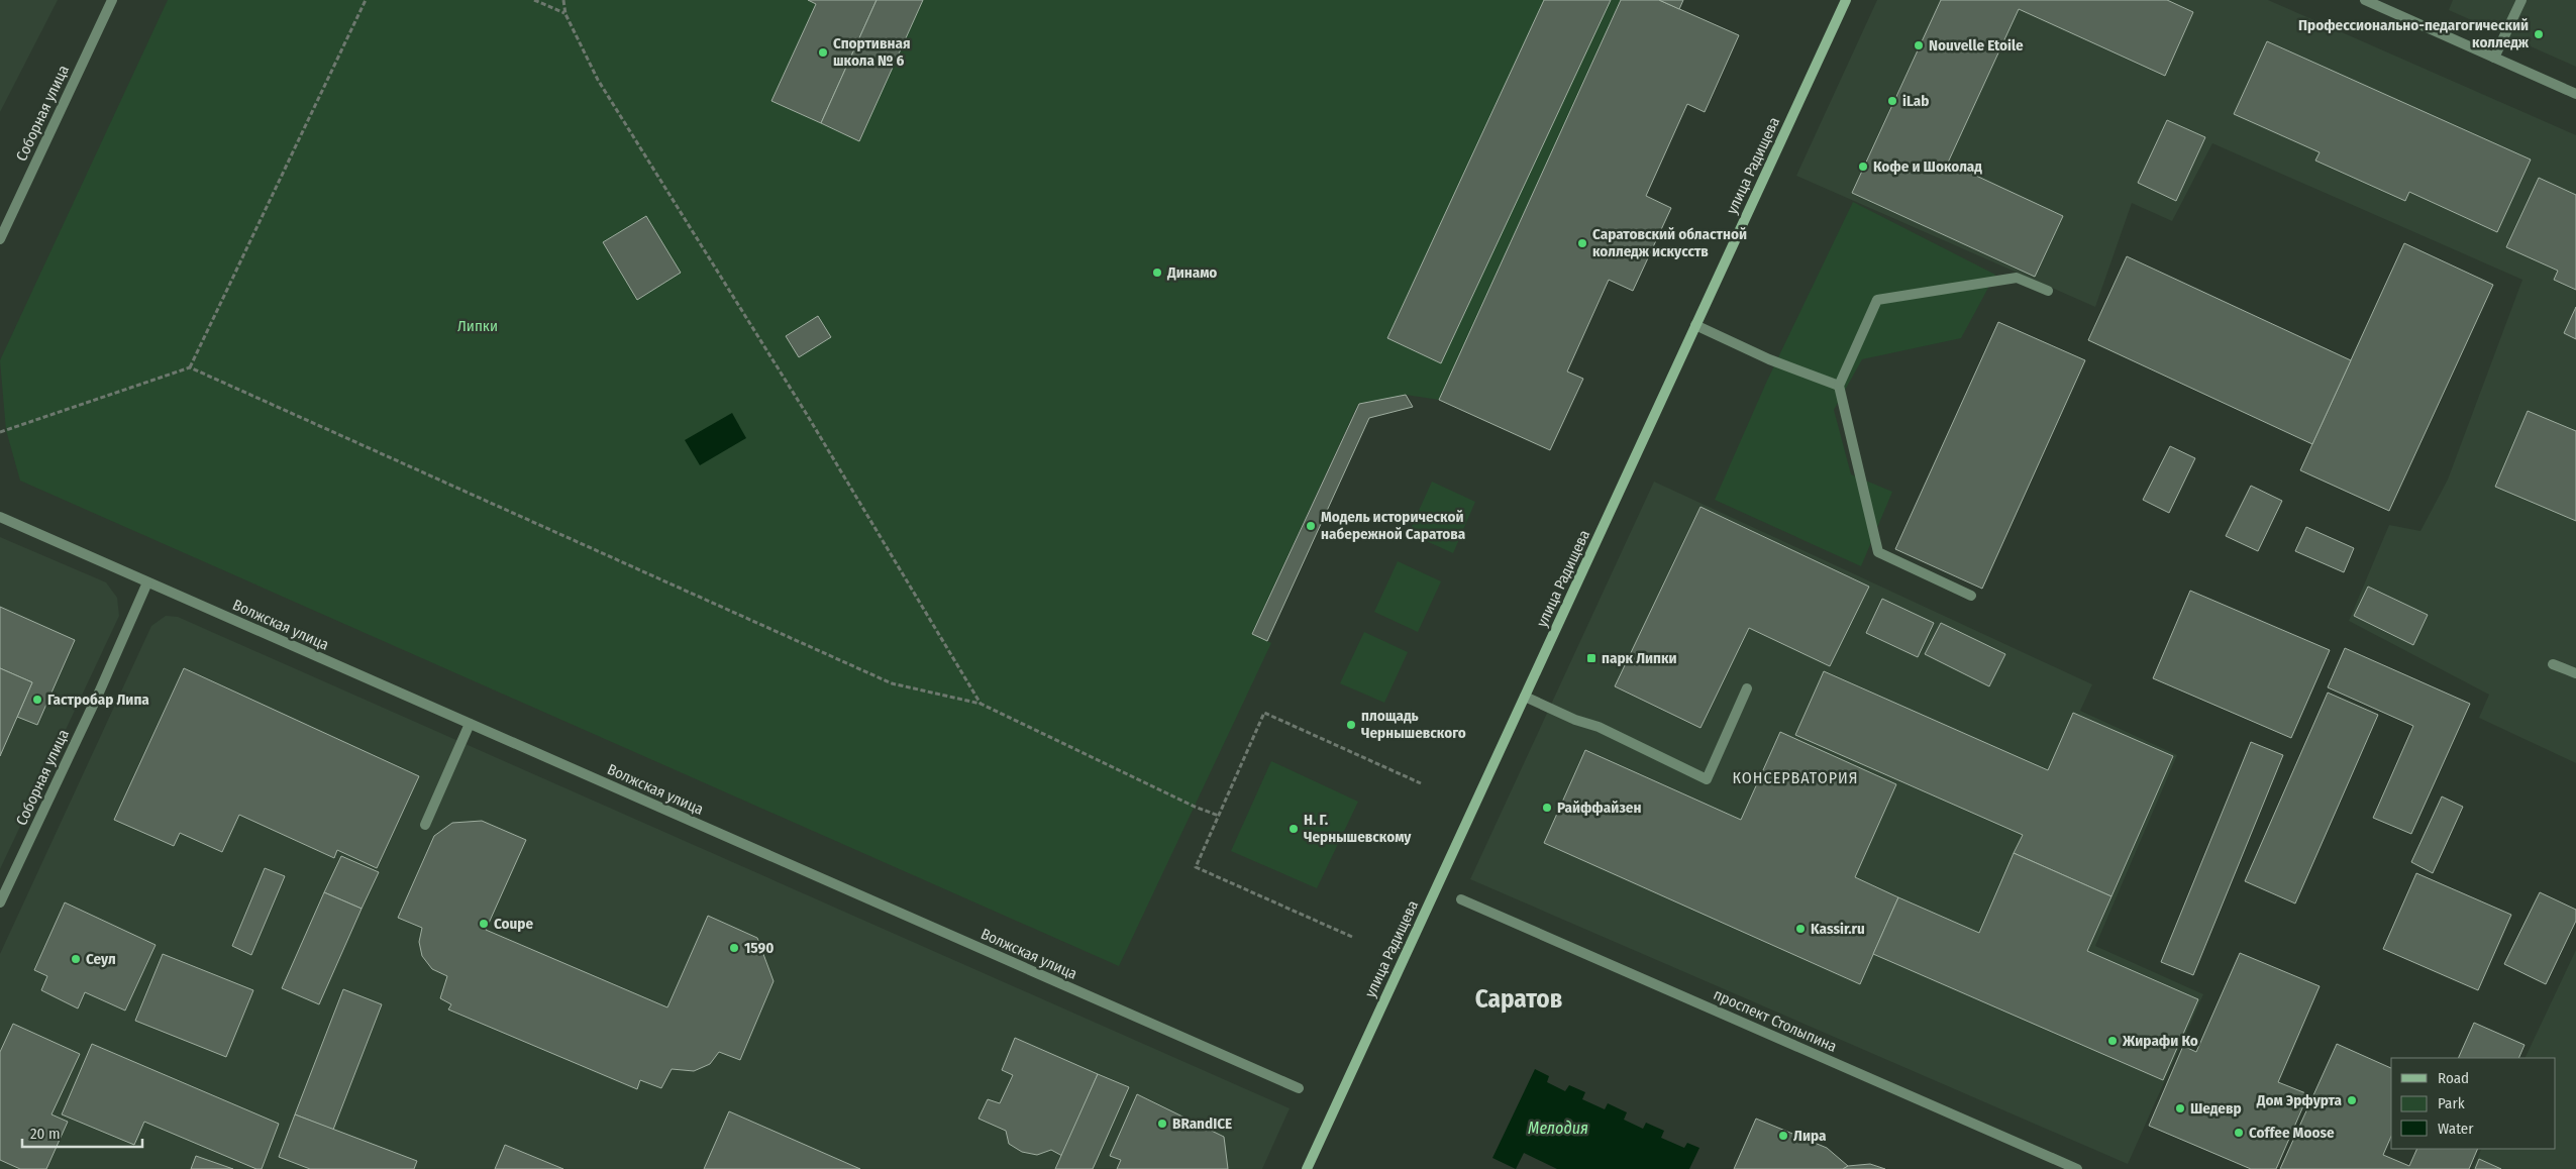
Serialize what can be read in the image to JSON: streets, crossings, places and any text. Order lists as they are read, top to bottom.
{
  "streets": {
    "street": [
      "Соборная улица",
      "улица Радищева",
      "Волжская улица",
      "проспект Столыпина"
    ]
  },
  "crossings": [
    ["Соборная улица", "Волжская улица"]
  ],
  "districts": ["КОНСЕРВАТОРИЯ", "Саратов"],
  "water": ["Мелодия"],
  "parks": ["Липки"],
  "places": {
    "other": [
      "Профессионально-педагогический колледж",
      "Nouvelle Etoile",
      "Спортивная школа № 6",
      "iLab",
      "Кофе и Шоколад",
      "Саратовский областной колледж искусств",
      "Динамо",
      "Модель исторической набережной Саратова",
      "Гастробар Липа",
      "площадь Чернышевского",
      "Райффайзен",
      "Н. Г. Чернышевскому",
      "Coupe",
      "Kassir.ru",
      "1590",
      "Сеул",
      "Жирафи Ко",
      "Дом Эрфурта",
      "Шедевр",
      "BRandICE",
      "Coffee Moose",
      "Лира"
    ],
    "transit": ["парк Липки"]
  },
  "legend": ["Road", "Park", "Water"],
  "scale_bar": "20 m"
}
